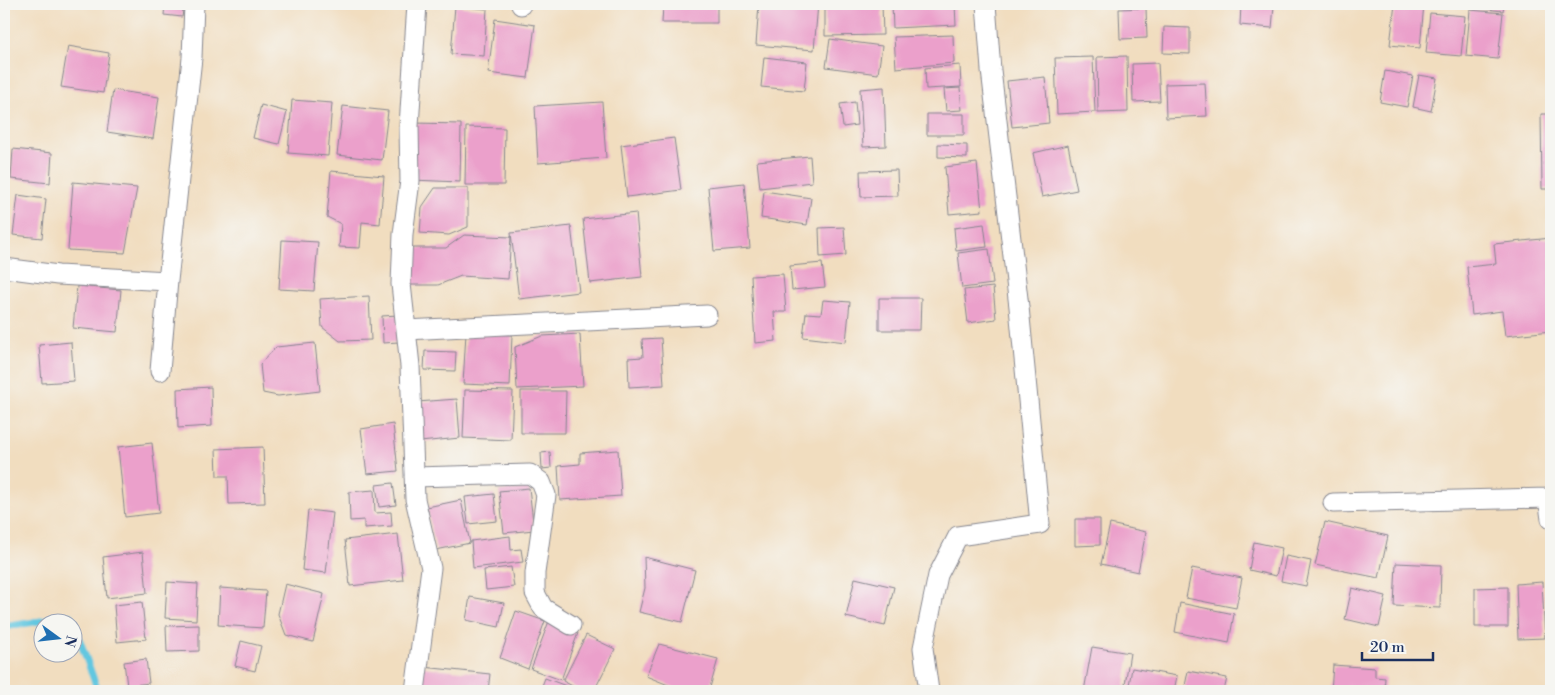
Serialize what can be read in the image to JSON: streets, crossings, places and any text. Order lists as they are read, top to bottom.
{
  "scale_bar": "20 m",
  "north": "right"
}
